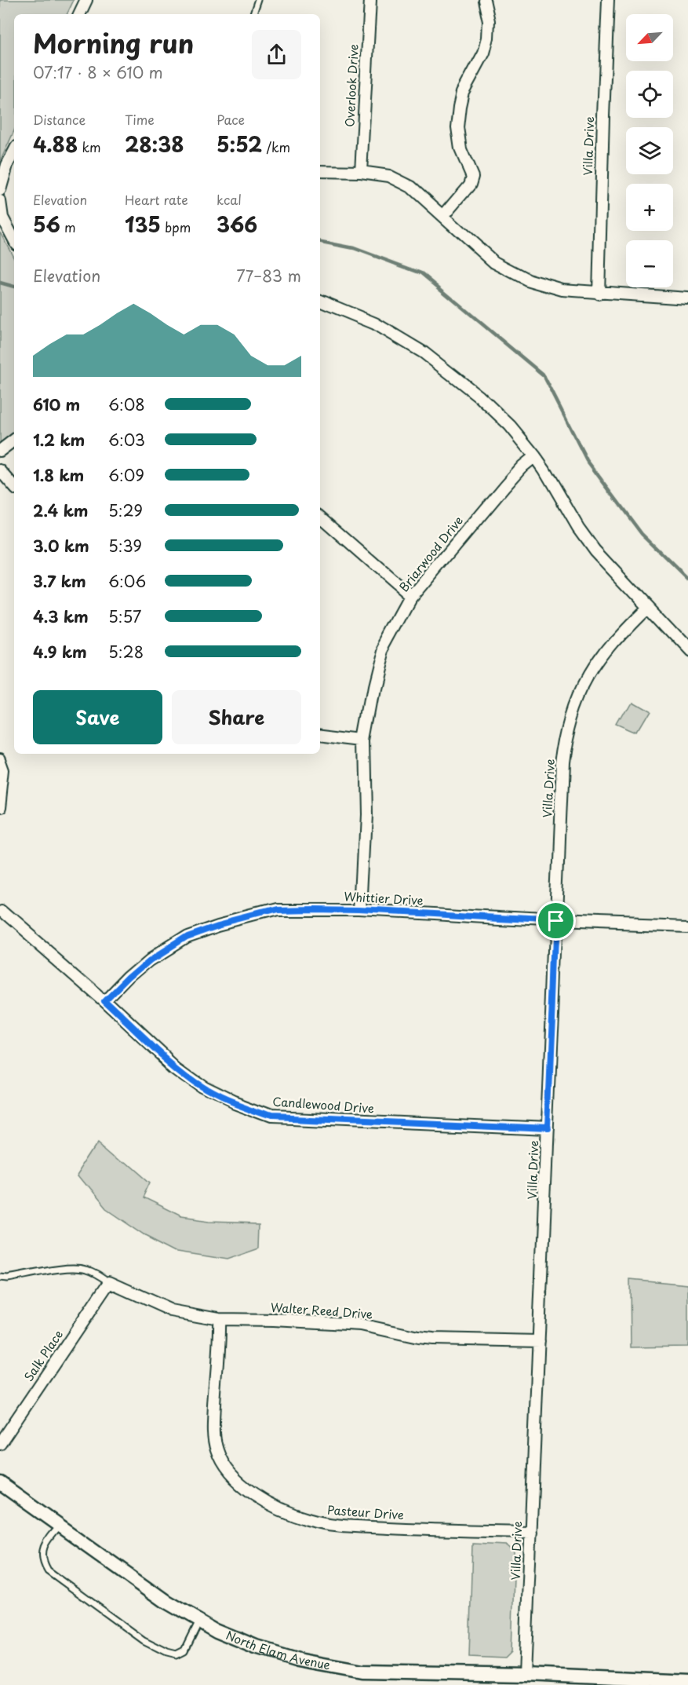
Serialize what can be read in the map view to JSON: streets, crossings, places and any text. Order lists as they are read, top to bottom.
{
  "streets": {
    "street": [
      "Overlook Drive",
      "Villa Drive",
      "Briarwood Drive",
      "Whittier Drive",
      "Candlewood Drive",
      "Walter Reed Drive",
      "Salk Place",
      "Pasteur Drive",
      "North Elam Avenue"
    ]
  },
  "crossings": [
    ["Villa Drive", "Whittier Drive"],
    ["Villa Drive", "Candlewood Drive"],
    ["Villa Drive", "Walter Reed Drive"],
    ["Villa Drive", "Pasteur Drive"],
    ["Villa Drive", "North Elam Avenue"],
    ["Briarwood Drive", "Whittier Drive"],
    ["Whittier Drive", "Candlewood Drive"],
    ["Walter Reed Drive", "Salk Place"],
    ["Walter Reed Drive", "Pasteur Drive"]
  ],
  "north": "bottom left",
  "page": {
    "map_buttons": ["+", "−"],
    "heading": ["Morning run", "07:17 · 8 × 610 m"],
    "stats": [
      ["Distance", "4.88 km"],
      ["Time", "28:38"],
      ["Pace", "5:52 /km"],
      ["Elevation", "56 m"],
      ["Heart rate", "135 bpm"],
      ["kcal", "366"]
    ],
    "chart": ["Elevation", "77–83 m"],
    "list": [
      {
        "name": "610 m",
        "note": "6:08"
      },
      {
        "name": "1.2 km",
        "note": "6:03"
      },
      {
        "name": "1.8 km",
        "note": "6:09"
      },
      {
        "name": "2.4 km",
        "note": "5:29"
      },
      {
        "name": "3.0 km",
        "note": "5:39"
      },
      {
        "name": "3.7 km",
        "note": "6:06"
      },
      {
        "name": "4.3 km",
        "note": "5:57"
      },
      {
        "name": "4.9 km",
        "note": "5:28"
      }
    ],
    "buttons": ["Save", "Share"]
  }
}
